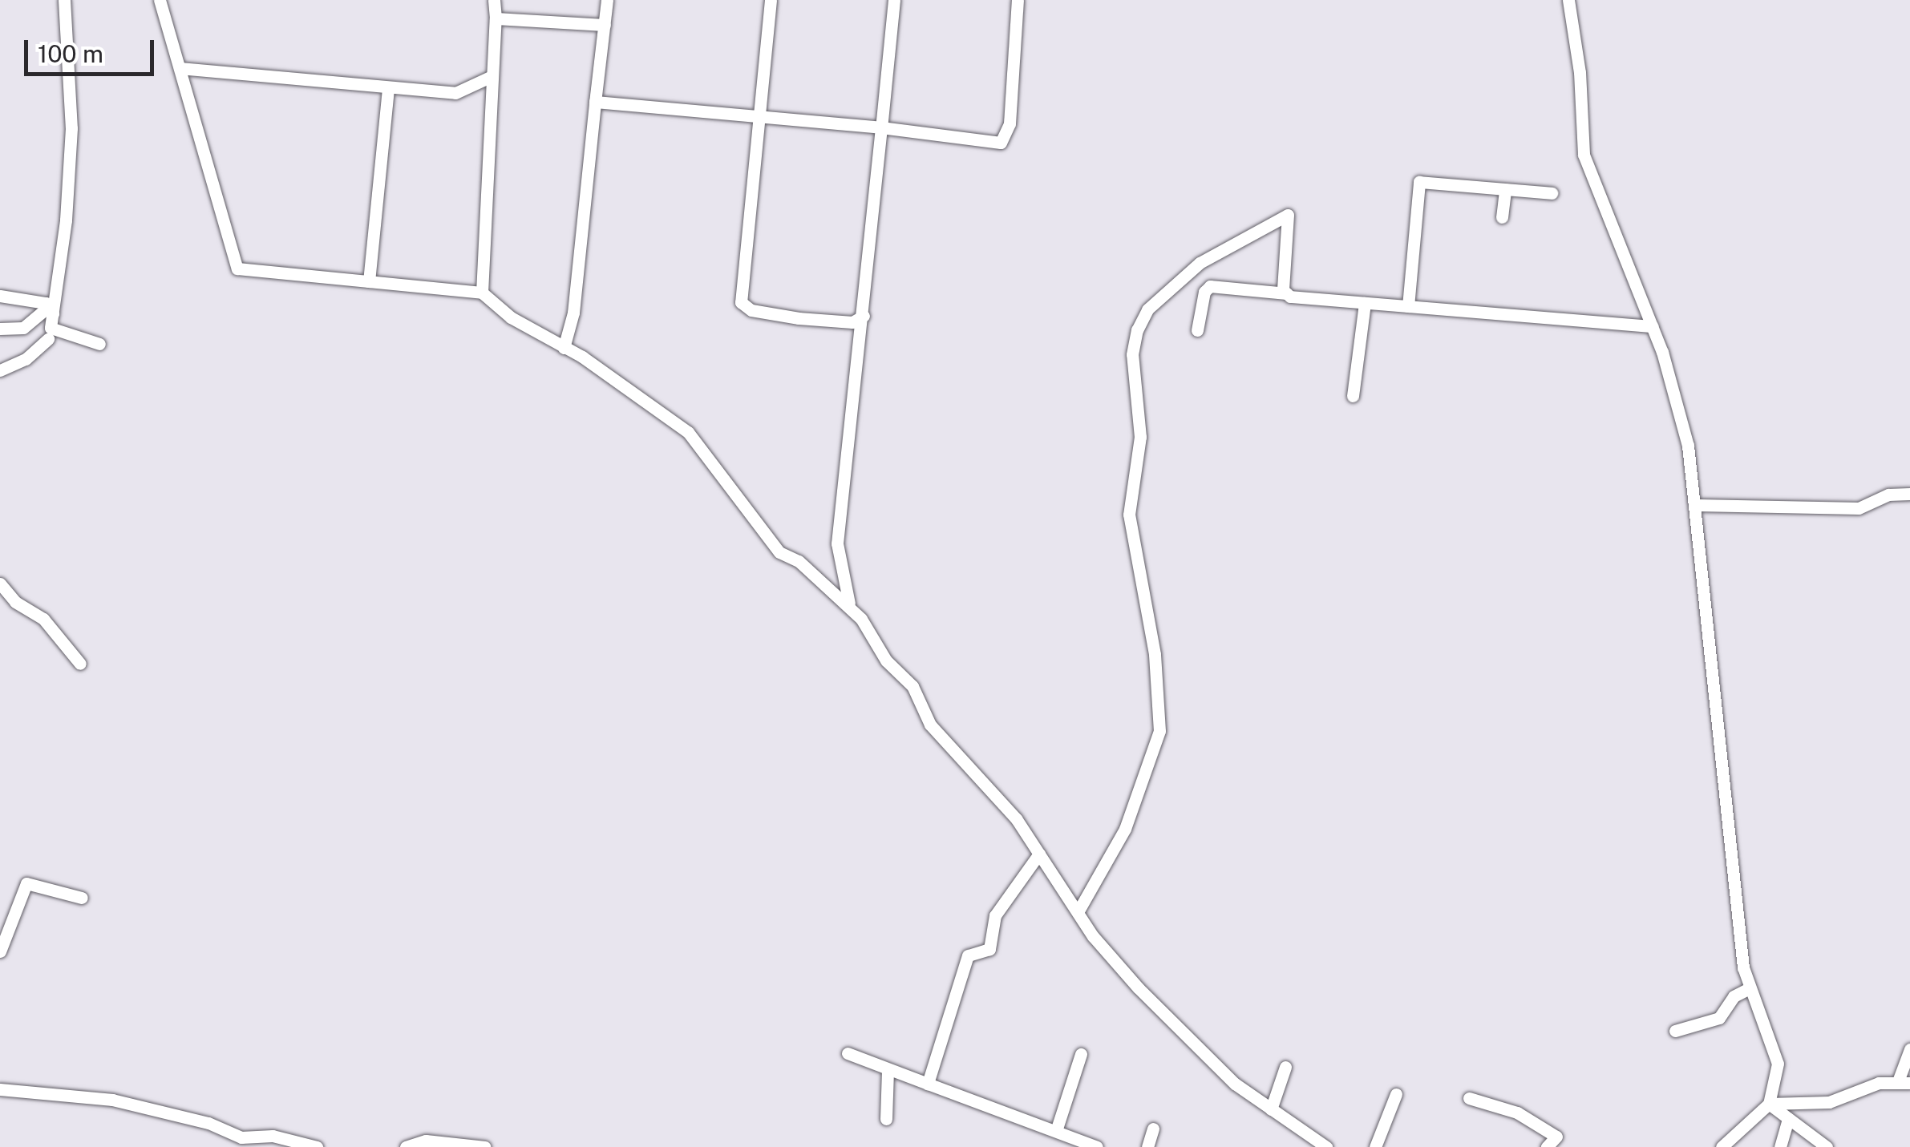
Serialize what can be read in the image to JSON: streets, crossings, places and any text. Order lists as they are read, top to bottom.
{
  "scale_bar": "100 m"
}
